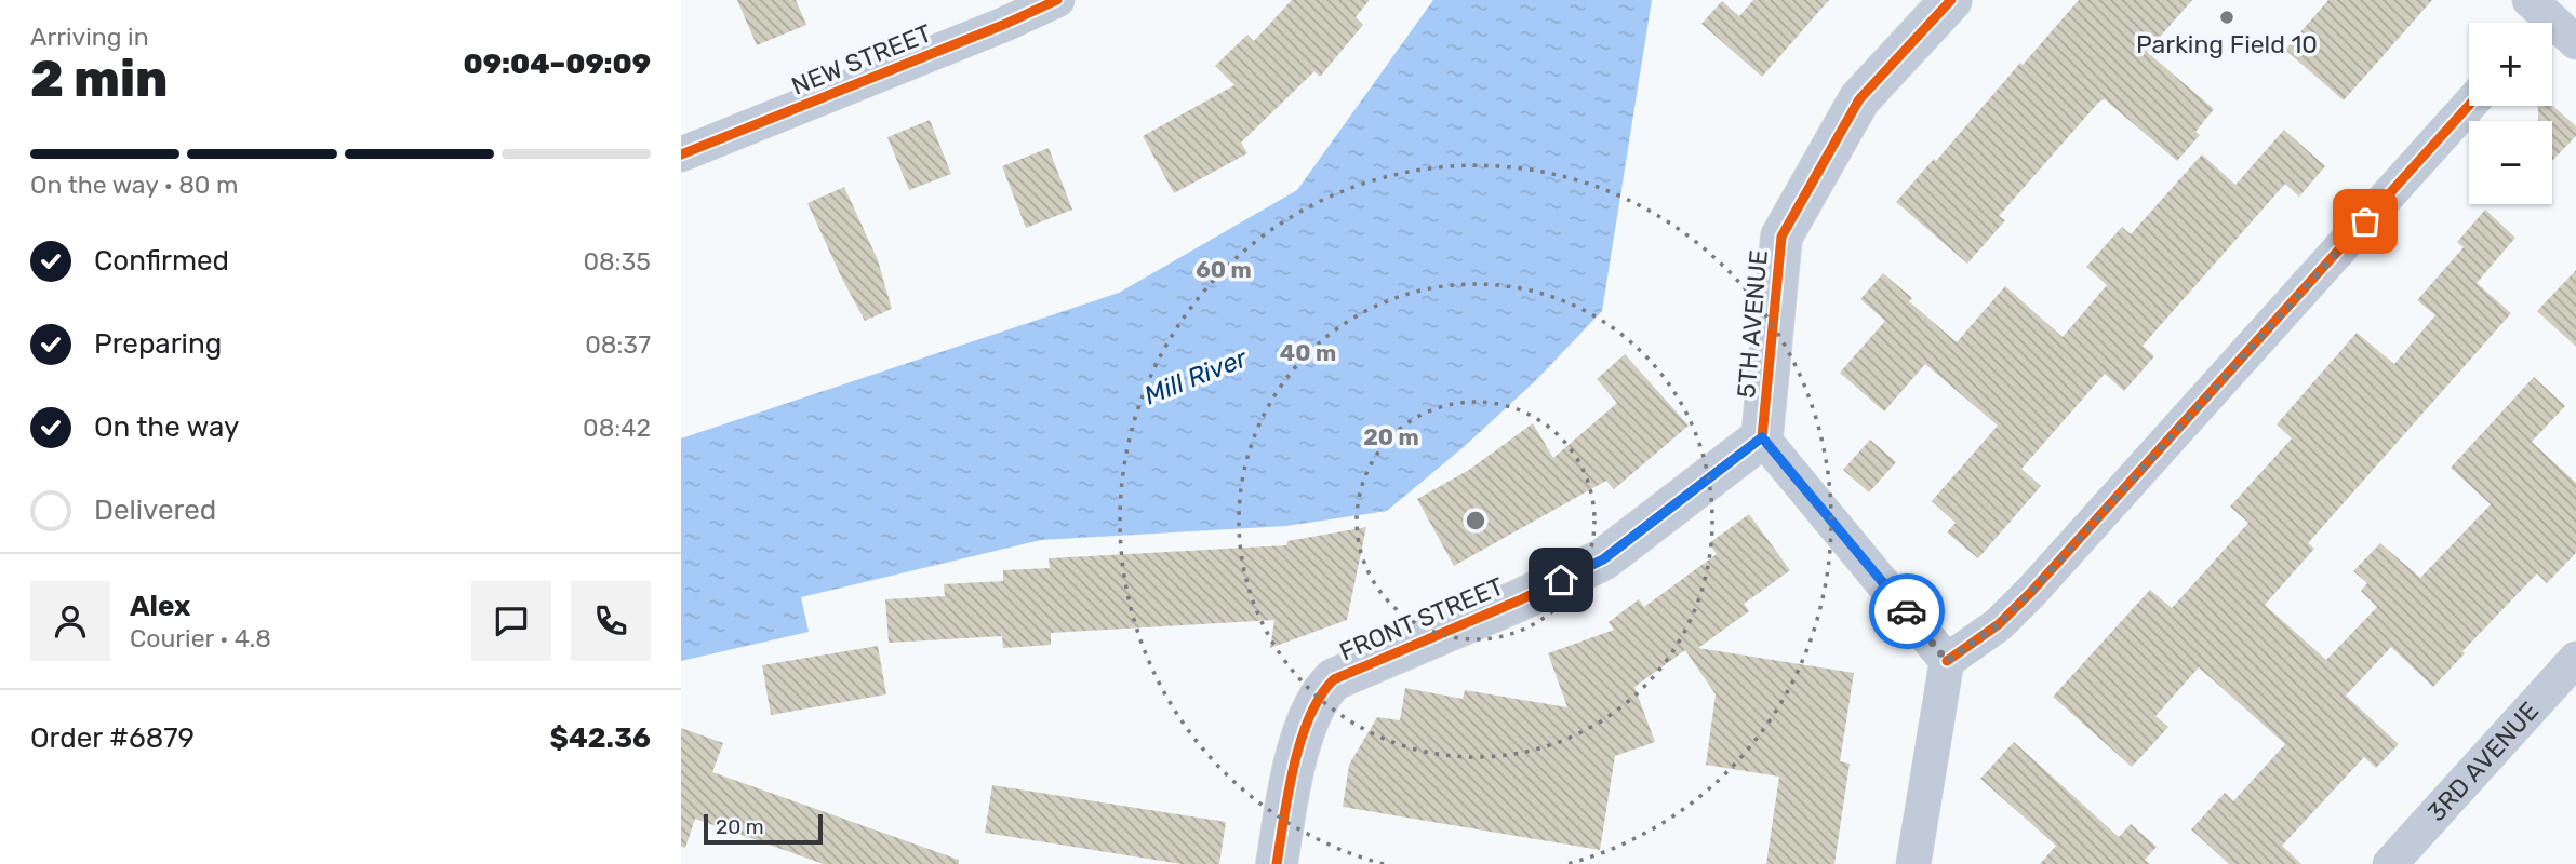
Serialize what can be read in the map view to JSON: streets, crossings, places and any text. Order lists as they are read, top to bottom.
{
  "streets": {
    "street": [
      "NEW STREET",
      "5TH AVENUE",
      "FRONT STREET",
      "3RD AVENUE"
    ]
  },
  "crossings": [
    ["5TH AVENUE", "FRONT STREET"]
  ],
  "water": ["Mill River"],
  "places": ["Parking Field 10"],
  "scale_bar": "20 m",
  "page": {
    "heading": ["2 min", "Arriving in", "09:04–09:09"],
    "panel": [
      "Alex",
      "Courier · 4.8",
      "Order #6879",
      "$42.36"
    ],
    "map_buttons": ["+", "−"],
    "bar": "On the way · 80 m",
    "list": [
      ["Confirmed", "08:35"],
      ["Preparing", "08:37"],
      ["On the way", "08:42"],
      "Delivered"
    ],
    "scale": "20 m"
  },
  "rings": ["60 m", "40 m", "20 m"]
}
